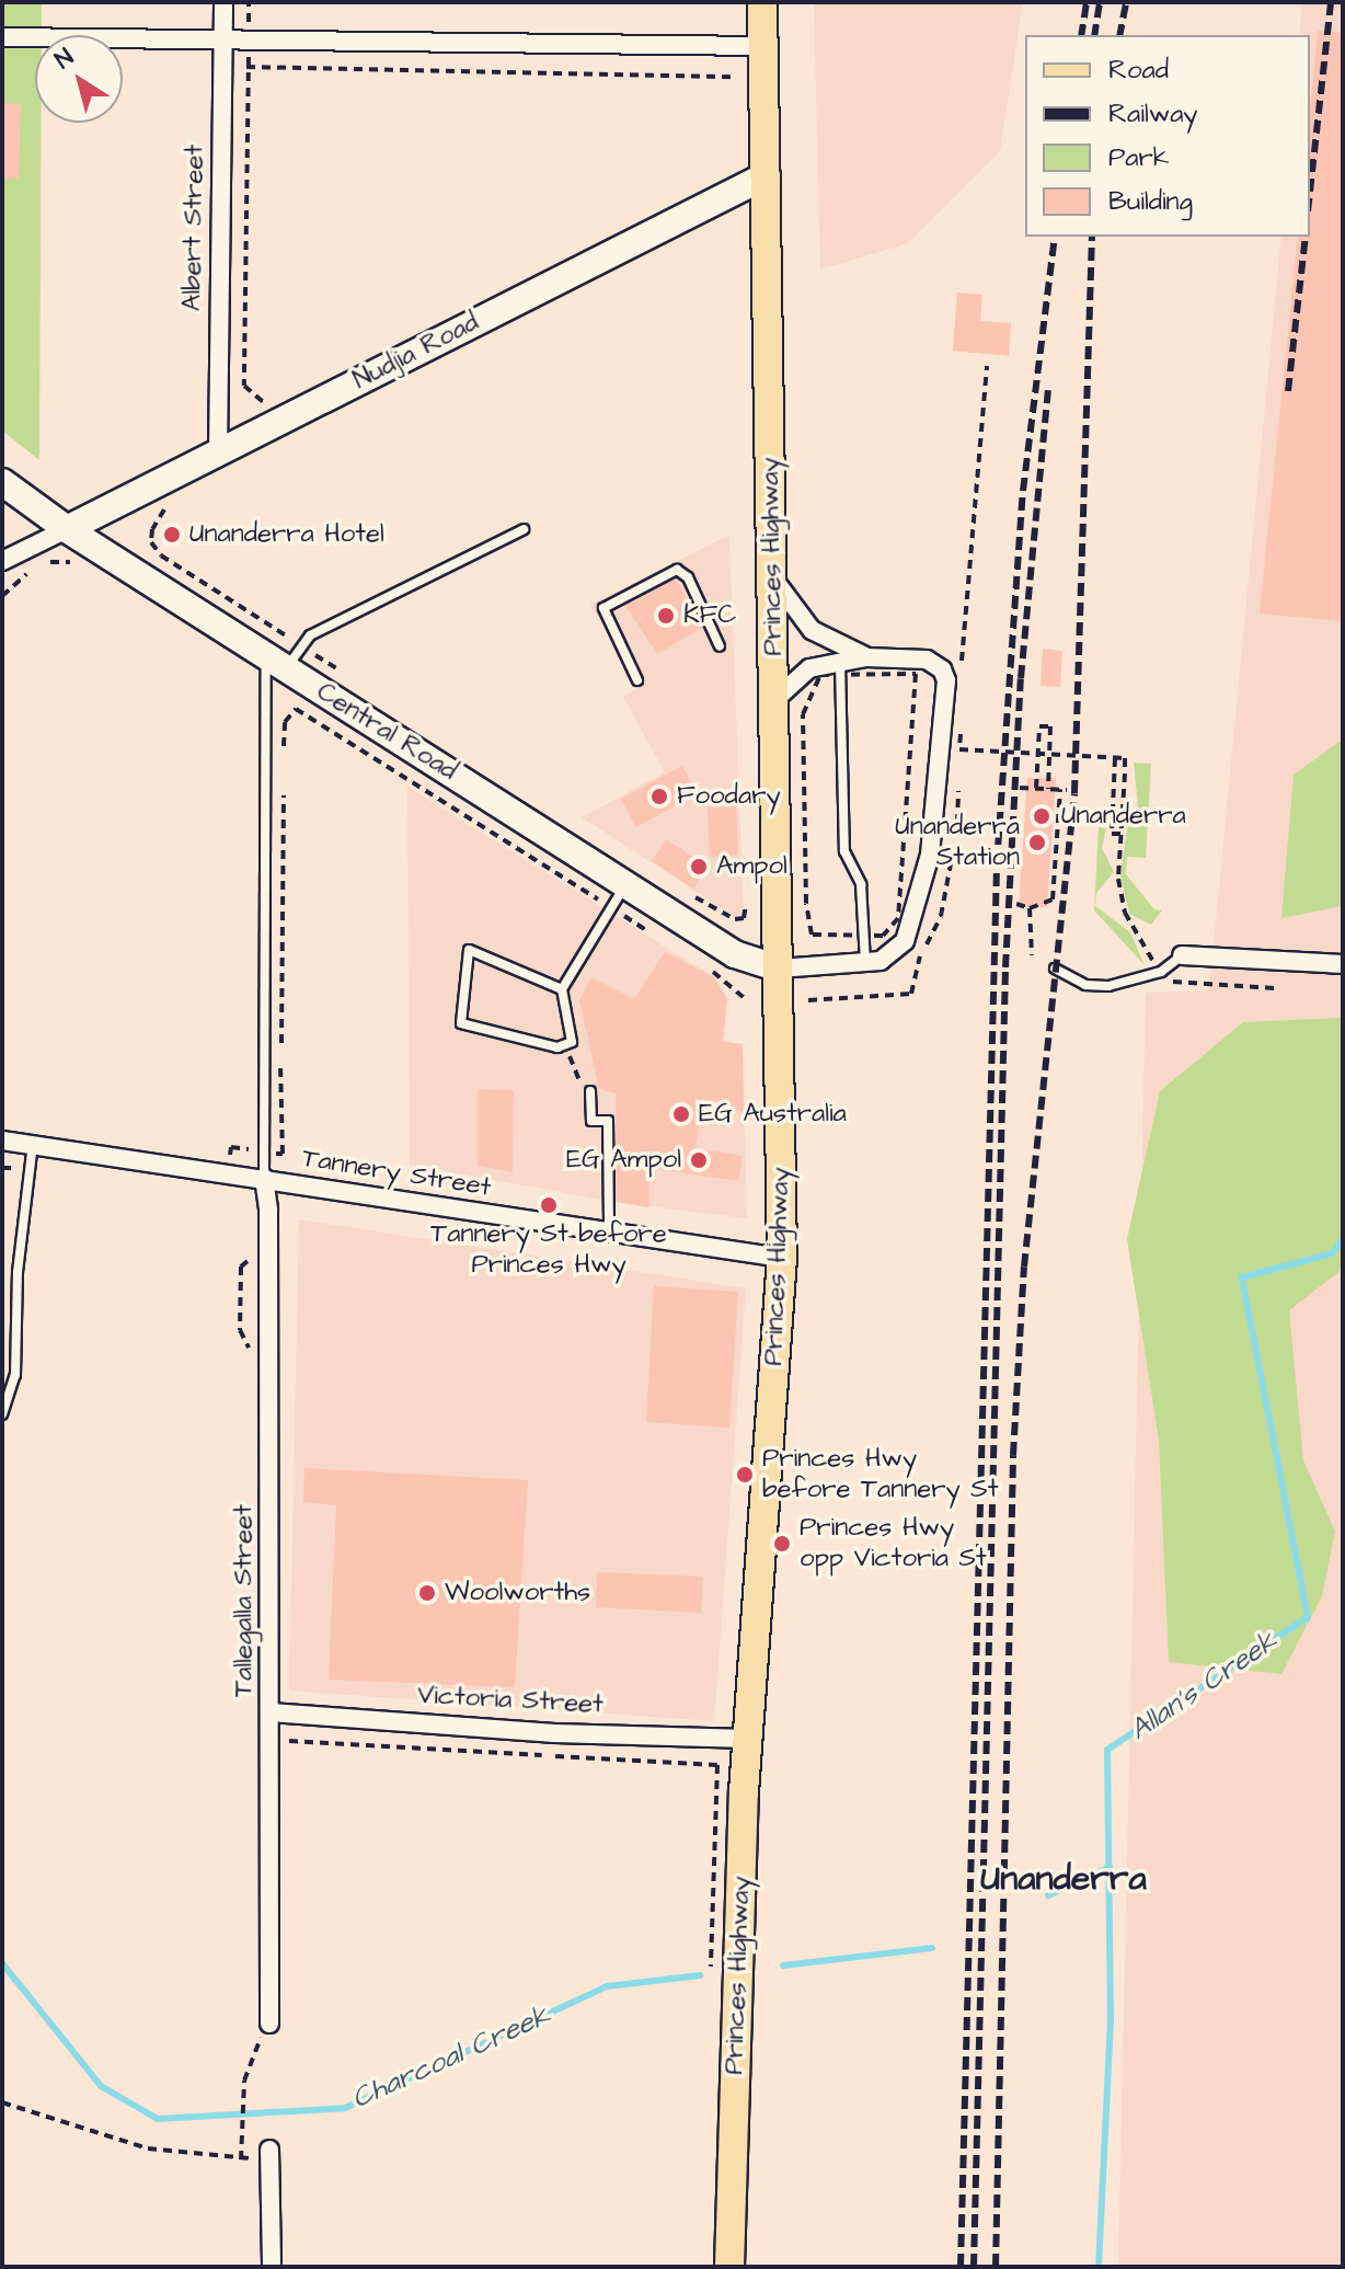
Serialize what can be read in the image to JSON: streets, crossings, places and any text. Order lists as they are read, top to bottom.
{
  "streets": {
    "main road": ["Nudjia Road", "Princes Highway", "Central Road"],
    "street": [
      "Albert Street",
      "Tannery Street",
      "Tallegalla Street",
      "Victoria Street"
    ]
  },
  "crossings": [
    ["Albert Street", "Nudjia Road"],
    ["Nudjia Road", "Princes Highway"],
    ["Nudjia Road", "Central Road"],
    ["Princes Highway", "Central Road"],
    ["Princes Highway", "Tannery Street"],
    ["Princes Highway", "Victoria Street"],
    ["Tannery Street", "Tallegalla Street"],
    ["Tallegalla Street", "Victoria Street"]
  ],
  "districts": ["Unanderra"],
  "water": ["Allan's Creek", "Charcoal Creek"],
  "places": [
    "Unanderra Hotel",
    "KFC",
    "Foodary",
    "Unanderra",
    "Unanderra Station",
    "Ampol",
    "EG Australia",
    "EG Ampol",
    "Tannery St before Princes Hwy",
    "Princes Hwy before Tannery St",
    "Princes Hwy opp Victoria St",
    "Woolworths"
  ],
  "legend": [
    "Road",
    "Railway",
    "Park",
    "Building"
  ],
  "north": "top left"
}
